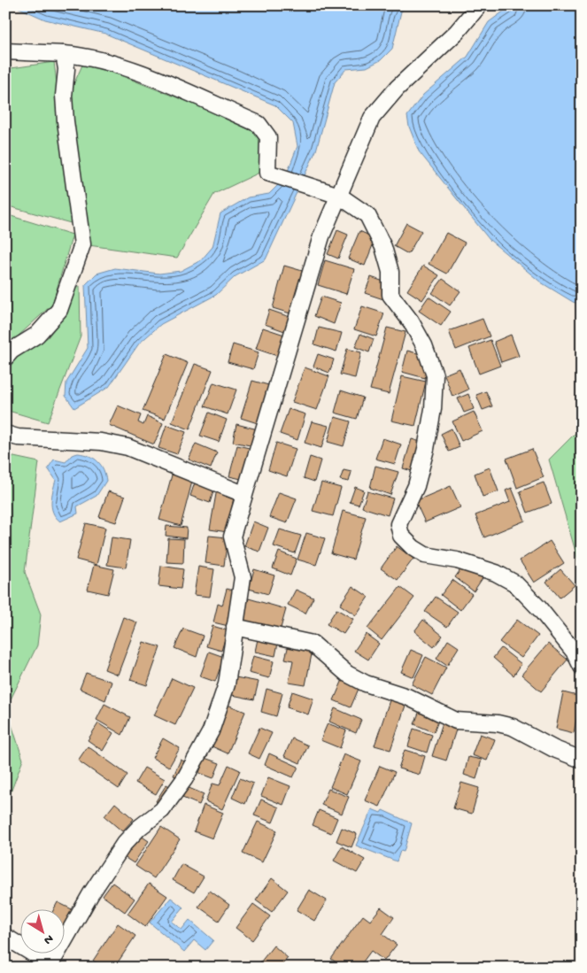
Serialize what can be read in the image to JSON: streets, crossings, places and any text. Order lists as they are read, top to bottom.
{
  "north": "bottom right"
}
